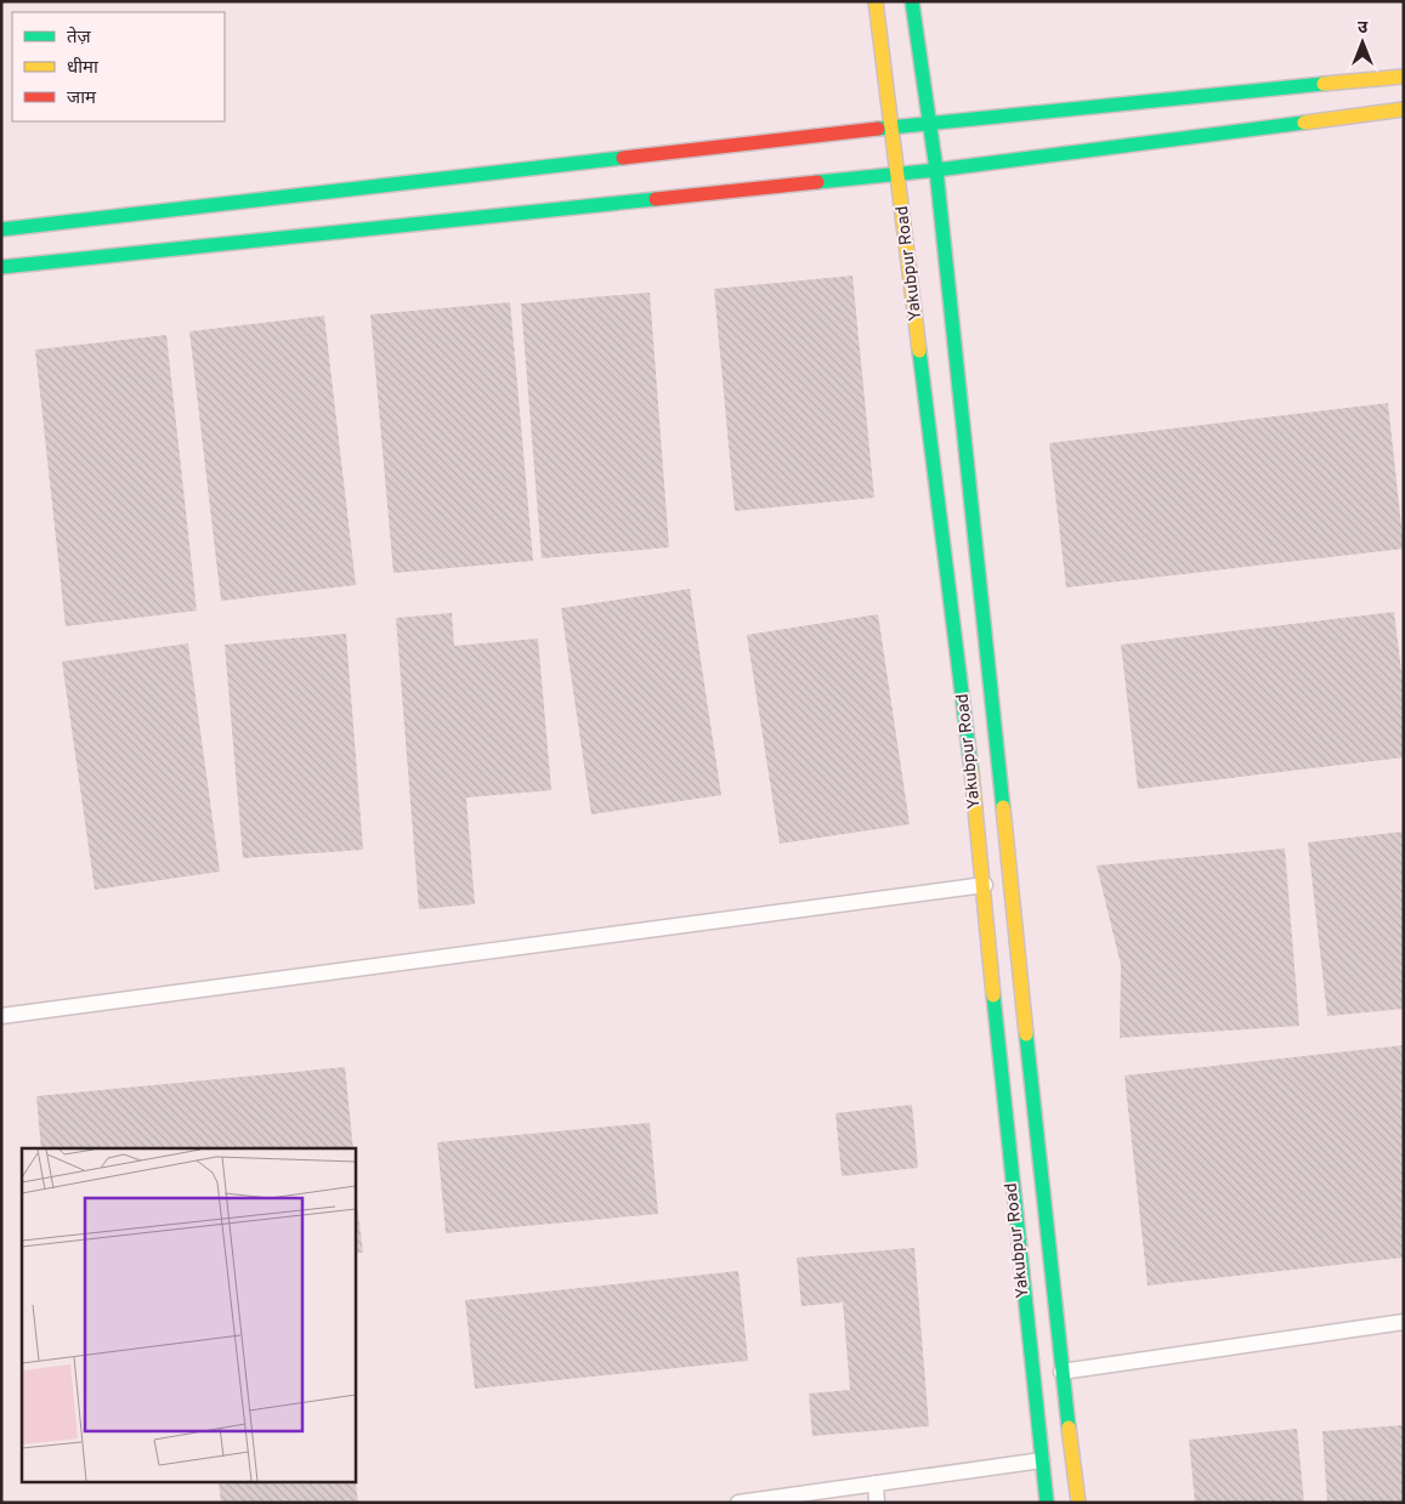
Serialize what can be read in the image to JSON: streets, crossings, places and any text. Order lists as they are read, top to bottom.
{
  "streets": {
    "street": ["Yakubpur Road"]
  },
  "legend": ["तेज़", "धीमा", "जाम"],
  "north": "top"
}
